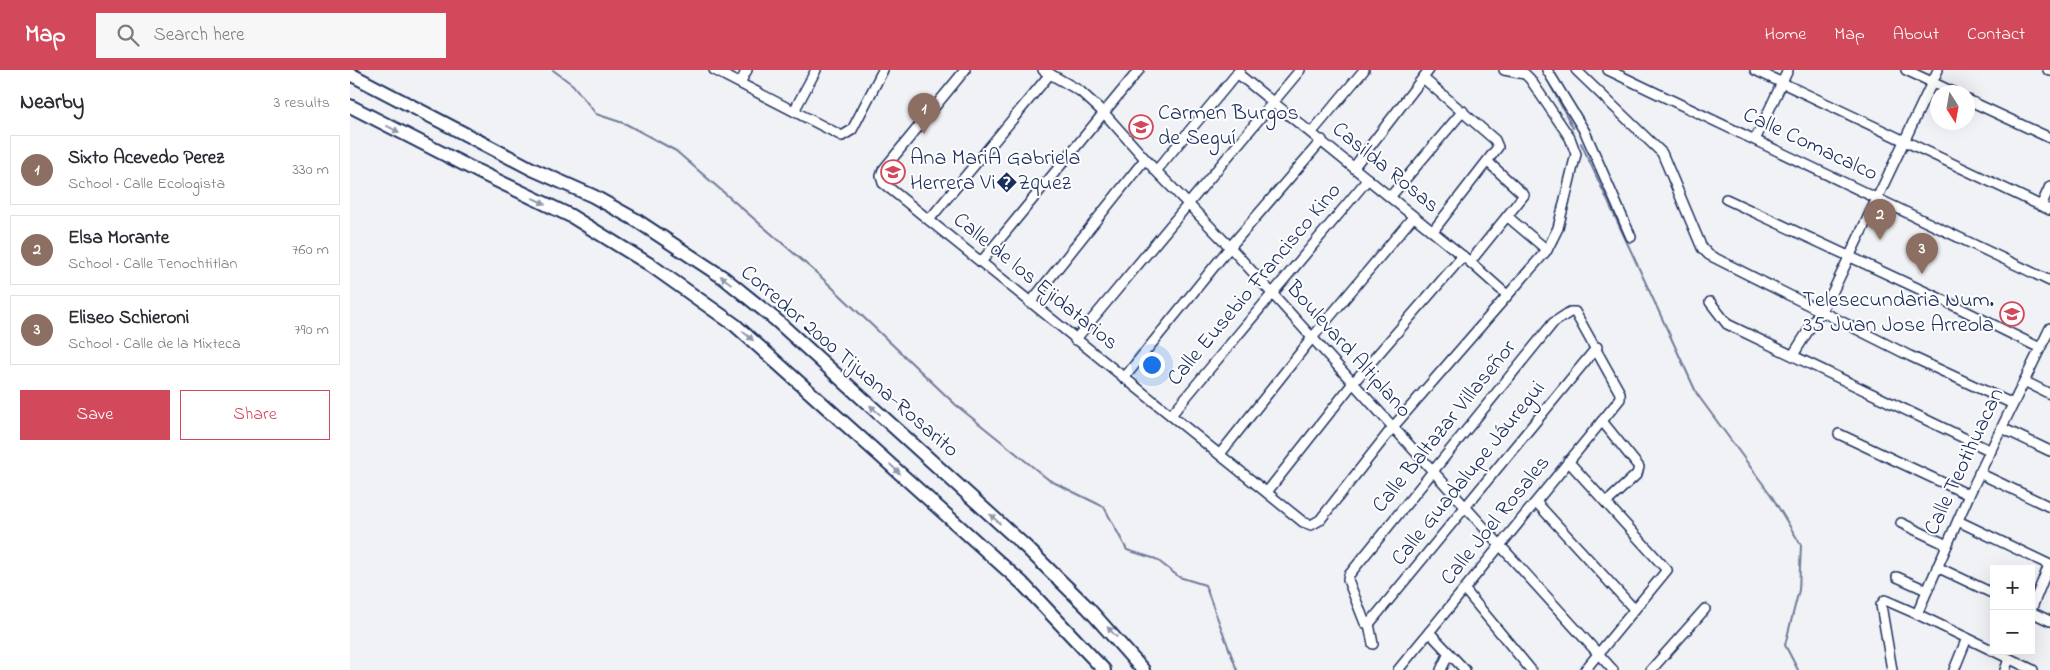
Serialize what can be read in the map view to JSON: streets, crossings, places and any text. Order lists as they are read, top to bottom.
{
  "streets": {
    "highway": ["Corredor 2000 Tijuana-Rosarito"],
    "street": [
      "Calle Comacalco",
      "Casilda Rosas",
      "Calle de los Ejidatarios",
      "Calle Eusebio Francisco Kino",
      "Boulevard Altiplano",
      "Calle Baltazar Villaseñor",
      "Calle Teotihuacan",
      "Calle Guadalupe Jáuregui",
      "Calle Joel Rosales"
    ]
  },
  "crossings": [
    ["Casilda Rosas", "Calle Eusebio Francisco Kino"],
    ["Calle de los Ejidatarios", "Calle Eusebio Francisco Kino"],
    ["Calle de los Ejidatarios", "Boulevard Altiplano"],
    ["Calle Eusebio Francisco Kino", "Boulevard Altiplano"],
    ["Boulevard Altiplano", "Calle Baltazar Villaseñor"],
    ["Boulevard Altiplano", "Calle Guadalupe Jáuregui"],
    ["Boulevard Altiplano", "Calle Joel Rosales"],
    ["Calle Baltazar Villaseñor", "Calle Guadalupe Jáuregui"],
    ["Calle Baltazar Villaseñor", "Calle Joel Rosales"],
    ["Calle Guadalupe Jáuregui", "Calle Joel Rosales"]
  ],
  "places": {
    "school or university": ["Carmen Burgos de Seguí", "Ana MariA Gabriela Herrera Vi�Zquez", "Telesecundaria Num. 35 Juan Jose Arreola"]
  },
  "north": "bottom",
  "page": {
    "header": "Map",
    "search": "Search here",
    "nav": [
      "Home",
      "Map",
      "About",
      "Contact"
    ],
    "heading": ["Nearby", "3 results"],
    "pins": ["1", "2", "3"],
    "list": [
      {
        "mark": "1",
        "name": "Sixto Acevedo Perez",
        "note": "School · Calle Ecologista",
        "value": "330 m"
      },
      {
        "mark": "2",
        "name": "Elsa Morante",
        "note": "School · Calle Tenochtitlan",
        "value": "760 m"
      },
      {
        "mark": "3",
        "name": "Eliseo Schieroni",
        "note": "School · Calle de la Mixteca",
        "value": "790 m"
      }
    ],
    "buttons": ["Save", "Share"],
    "map_buttons": ["+", "−"]
  }
}
